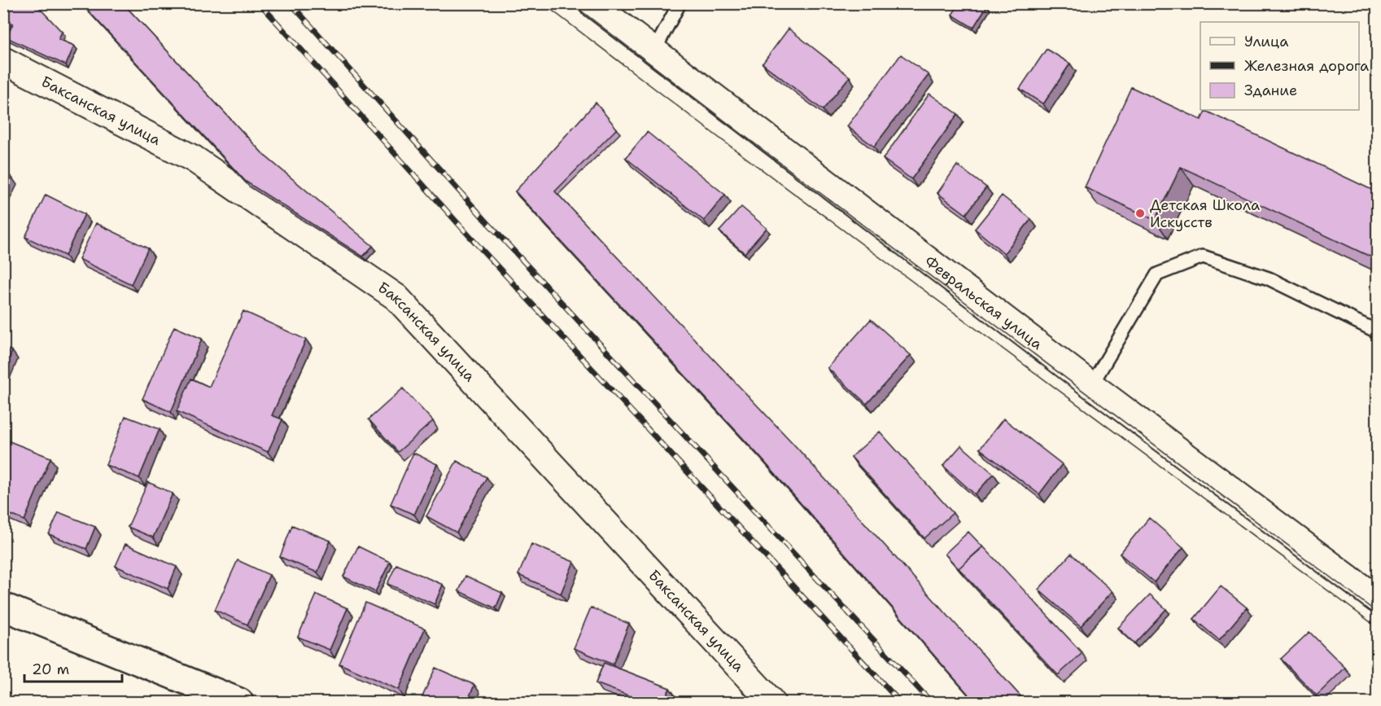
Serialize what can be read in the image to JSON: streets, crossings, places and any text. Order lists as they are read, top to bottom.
{
  "streets": {
    "street": ["Баксанская улица", "Февральская улица"]
  },
  "places": ["Детская Школа Искусств"],
  "legend": ["Улица", "Железная дорога", "Здание"],
  "scale_bar": "20 m"
}
